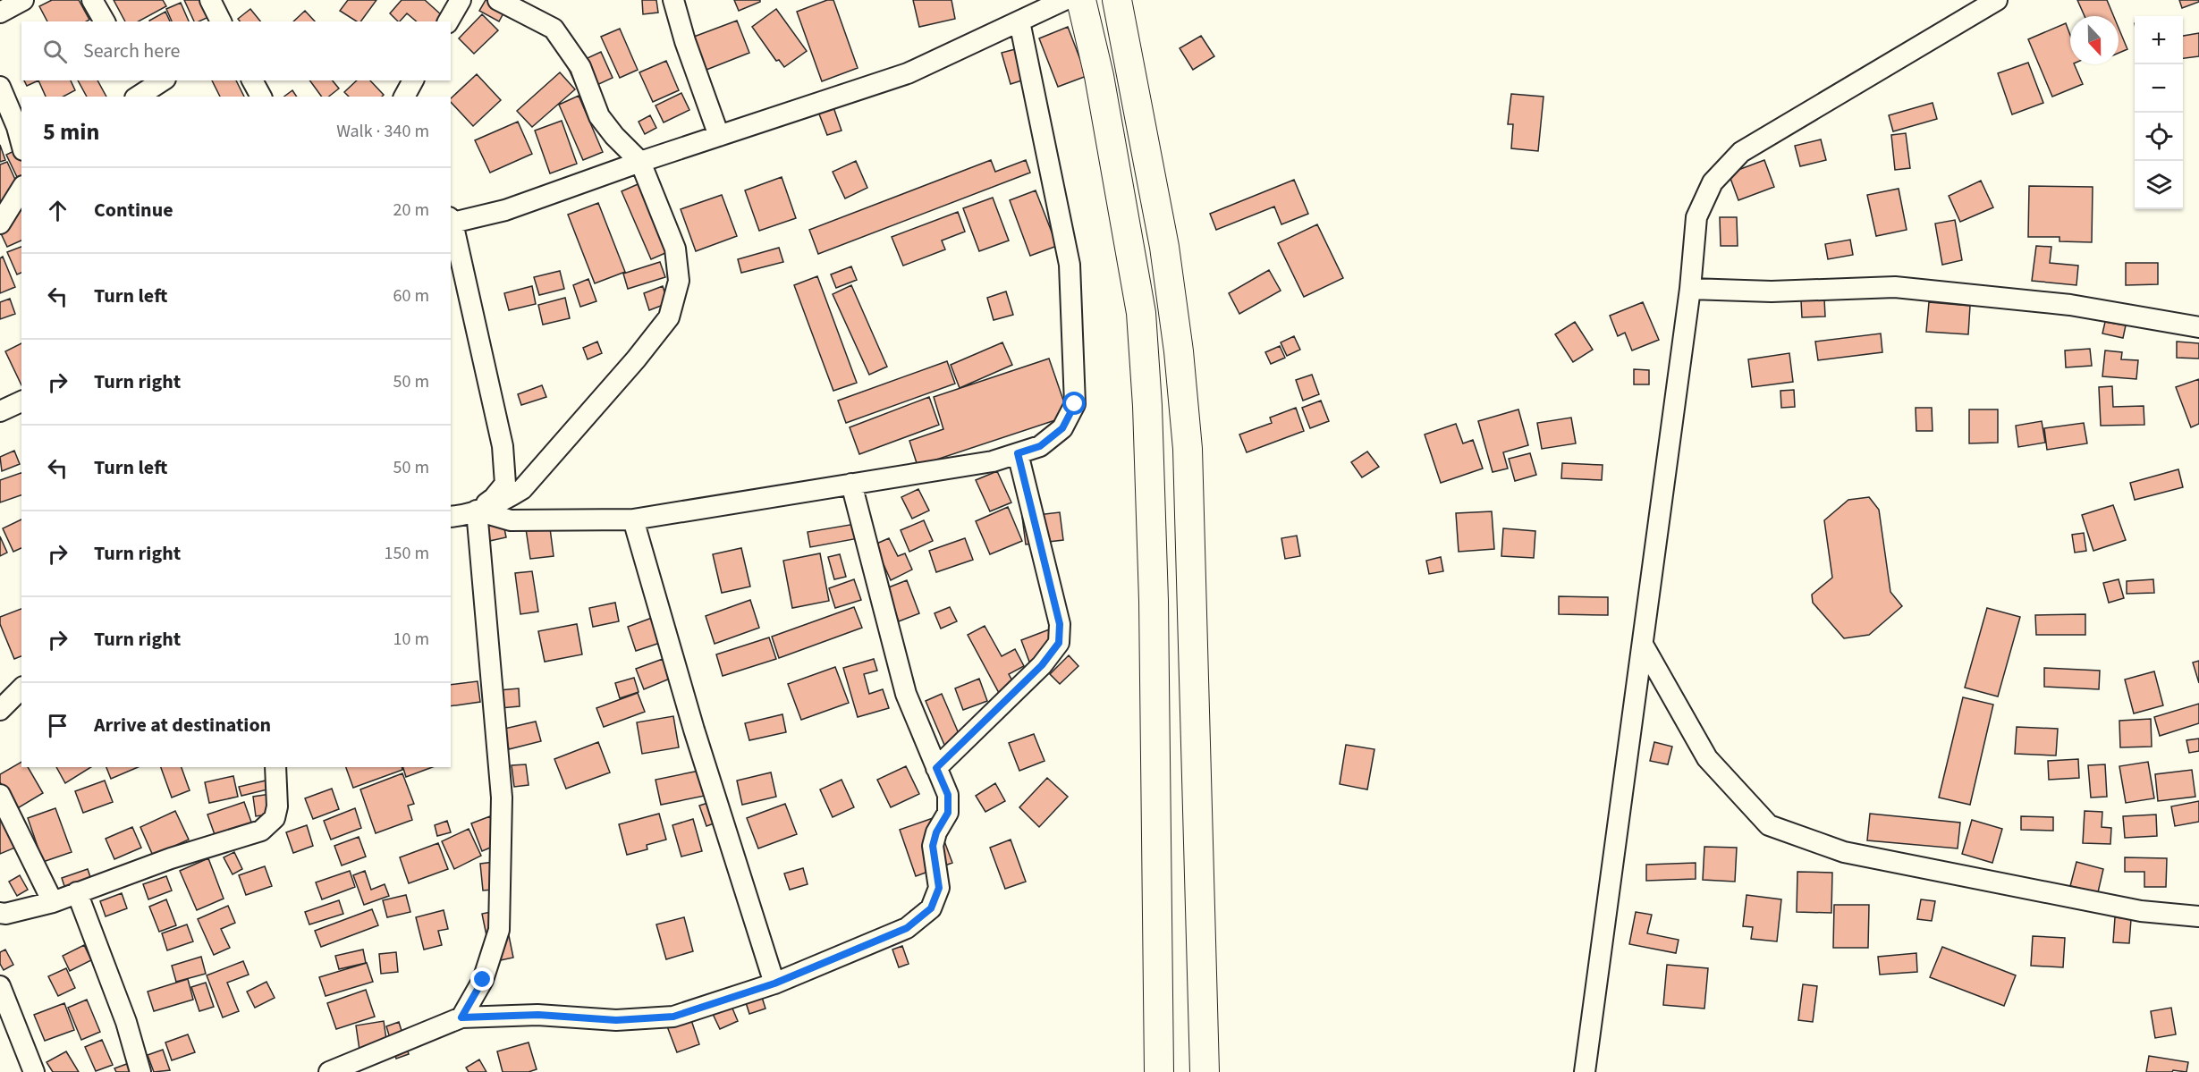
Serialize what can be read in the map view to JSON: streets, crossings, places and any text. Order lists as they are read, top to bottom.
{
  "north": "bottom",
  "page": {
    "map_buttons": ["+", "−"],
    "search": "Search here",
    "heading": ["5 min", "Walk · 340 m"],
    "list": [
      ["Continue", "20 m"],
      ["Turn left", "60 m"],
      ["Turn right", "50 m"],
      ["Turn left", "50 m"],
      ["Turn right", "150 m"],
      ["Turn right", "10 m"],
      "Arrive at destination"
    ]
  }
}
